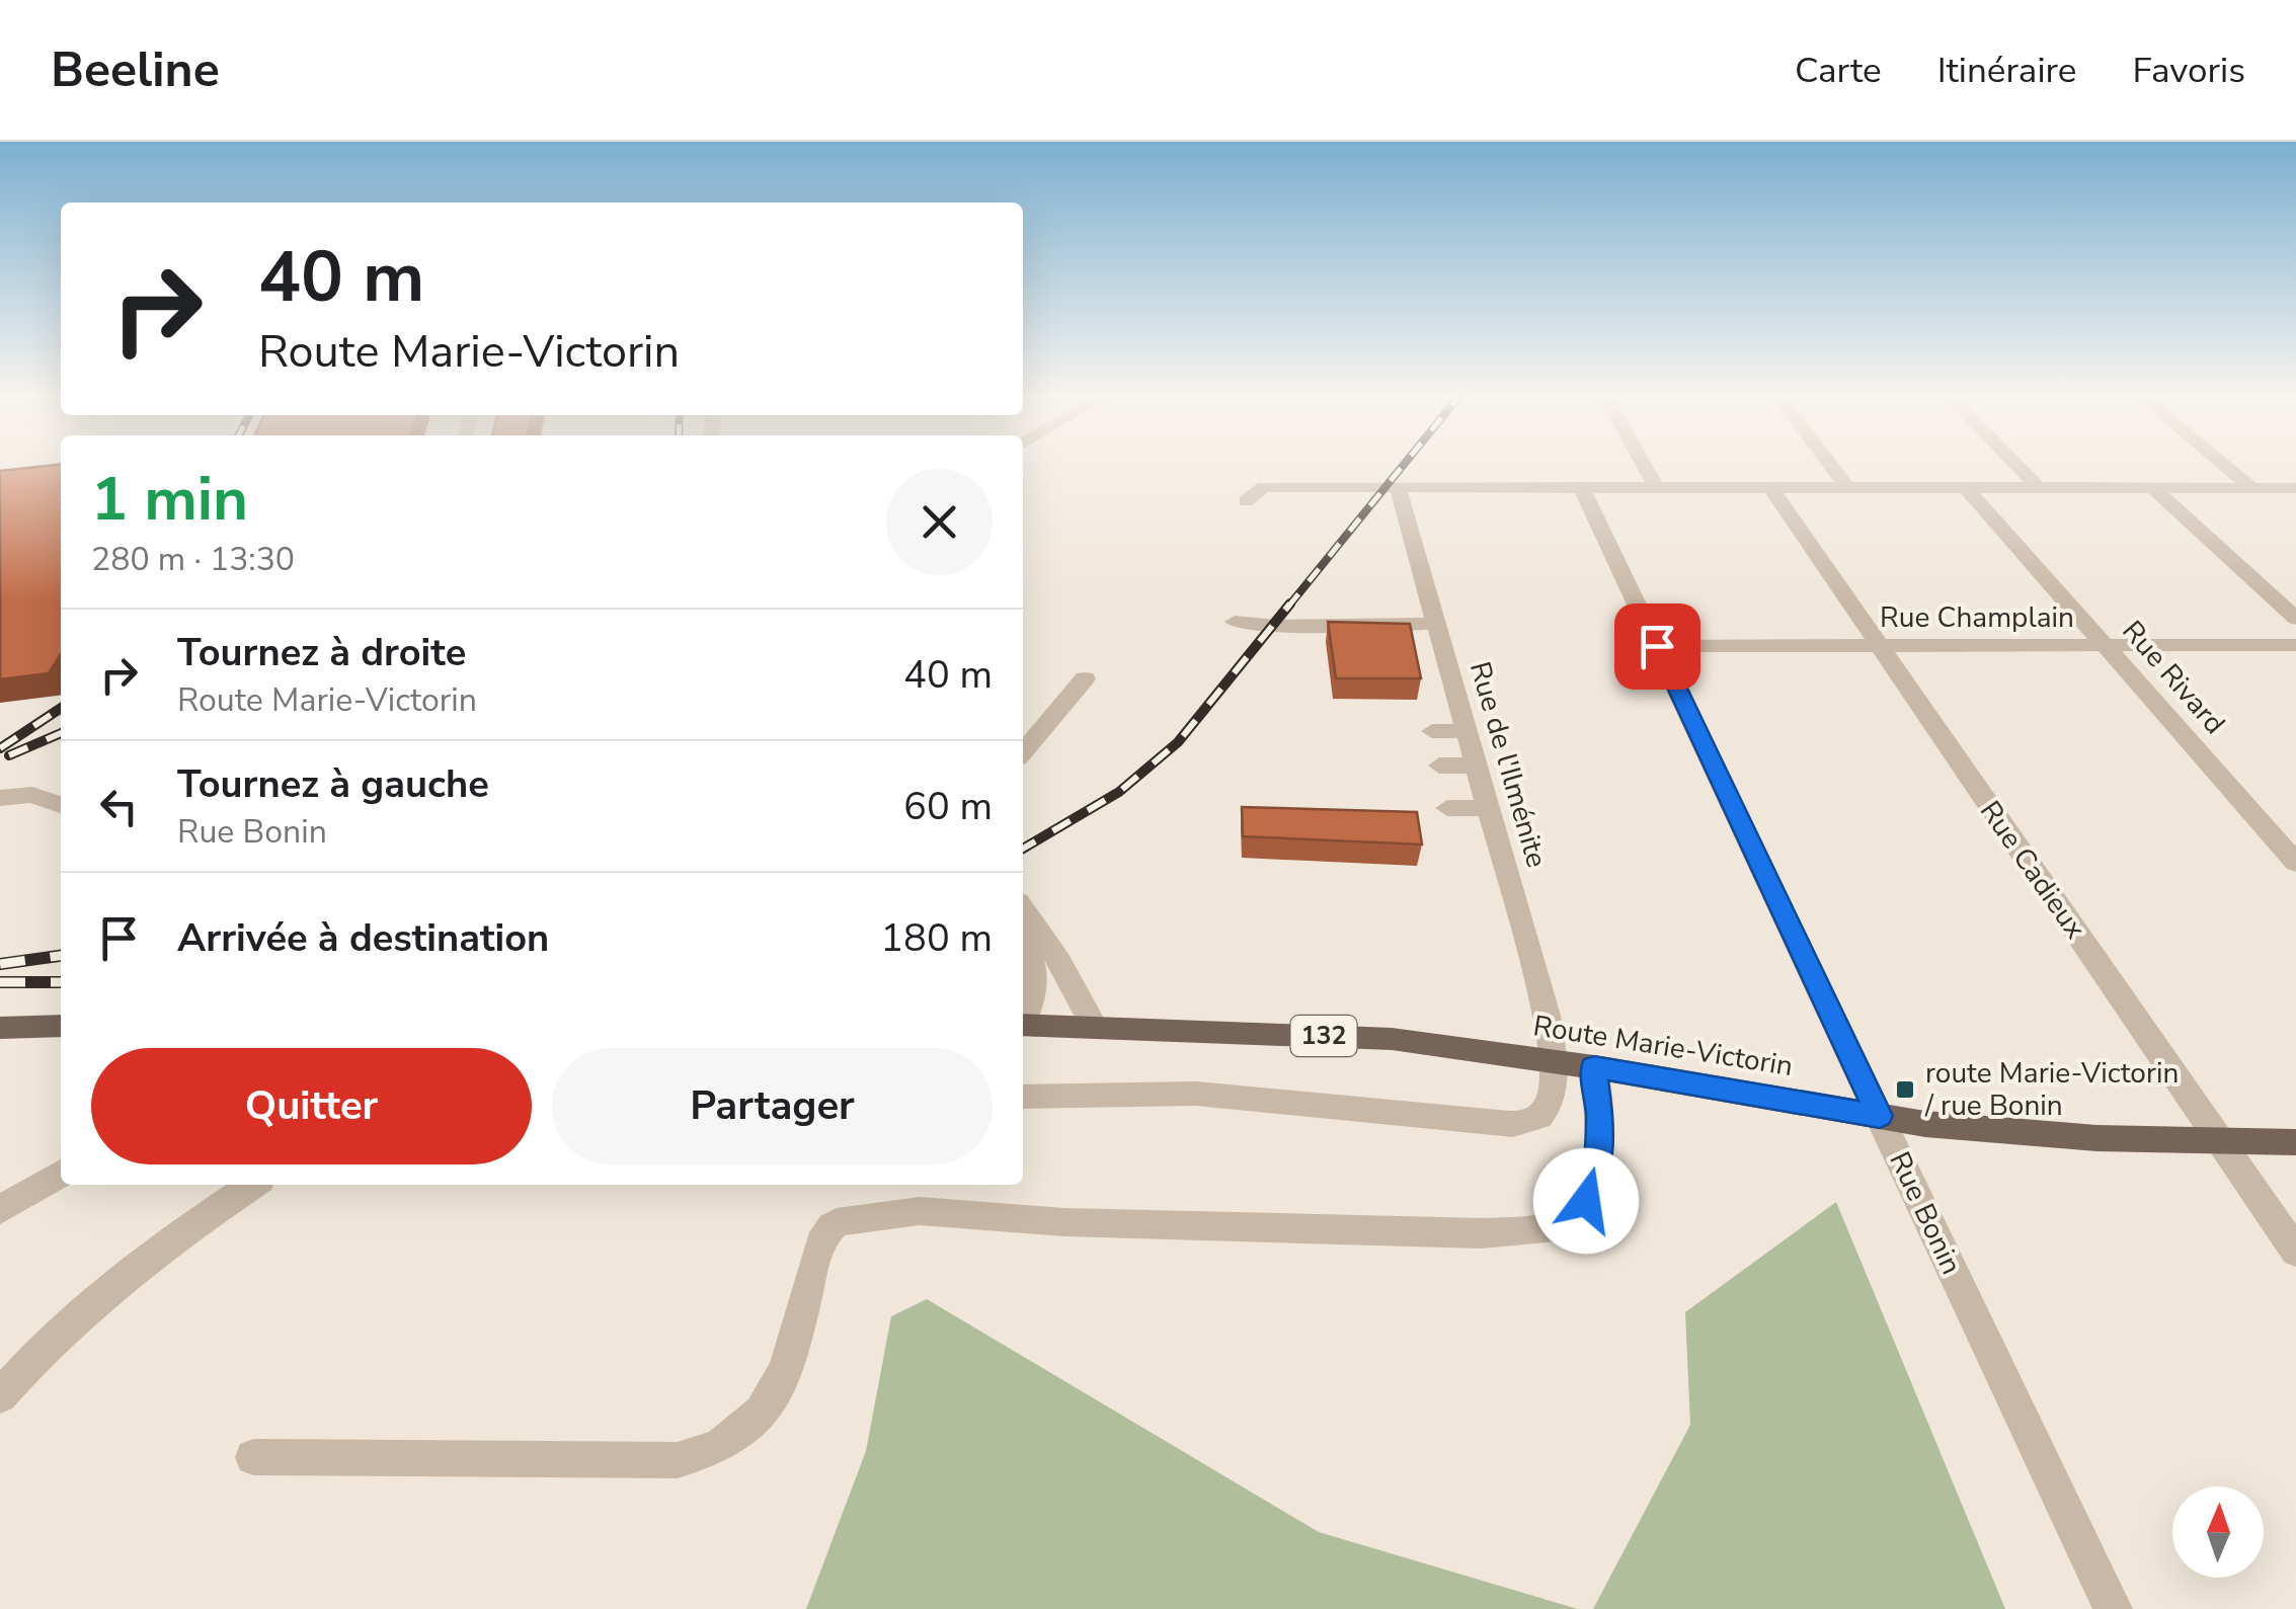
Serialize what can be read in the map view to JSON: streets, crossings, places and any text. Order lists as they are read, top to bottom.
{
  "streets": {
    "main road": ["132", "Route Marie-Victorin"],
    "street": [
      "Rue Champlain",
      "Rue Rivard",
      "Rue de l'Ilménite",
      "Rue Cadieux",
      "Rue Bonin"
    ]
  },
  "crossings": [
    ["Rue Champlain", "Rue Rivard"],
    ["Rue Champlain", "Rue Cadieux"],
    ["Rue Champlain", "Rue Bonin"],
    ["Rue de l'Ilménite", "Route Marie-Victorin"],
    ["Rue Cadieux", "Route Marie-Victorin"],
    ["Route Marie-Victorin", "Rue Bonin"]
  ],
  "places": {
    "transit": ["route Marie-Victorin / rue Bonin"]
  },
  "north": "top",
  "page": {
    "header": "Beeline",
    "nav": ["Carte", "Itinéraire", "Favoris"],
    "turn": ["40 m", "Route Marie-Victorin"],
    "heading": ["1 min", "280 m · 13:30"],
    "list": [
      {
        "name": "Tournez à droite",
        "note": "Route Marie-Victorin",
        "value": "40 m"
      },
      {
        "name": "Tournez à gauche",
        "note": "Rue Bonin",
        "value": "60 m"
      },
      {
        "name": "Arrivée à destination",
        "value": "180 m"
      }
    ],
    "buttons": ["Quitter", "Partager"]
  }
}
